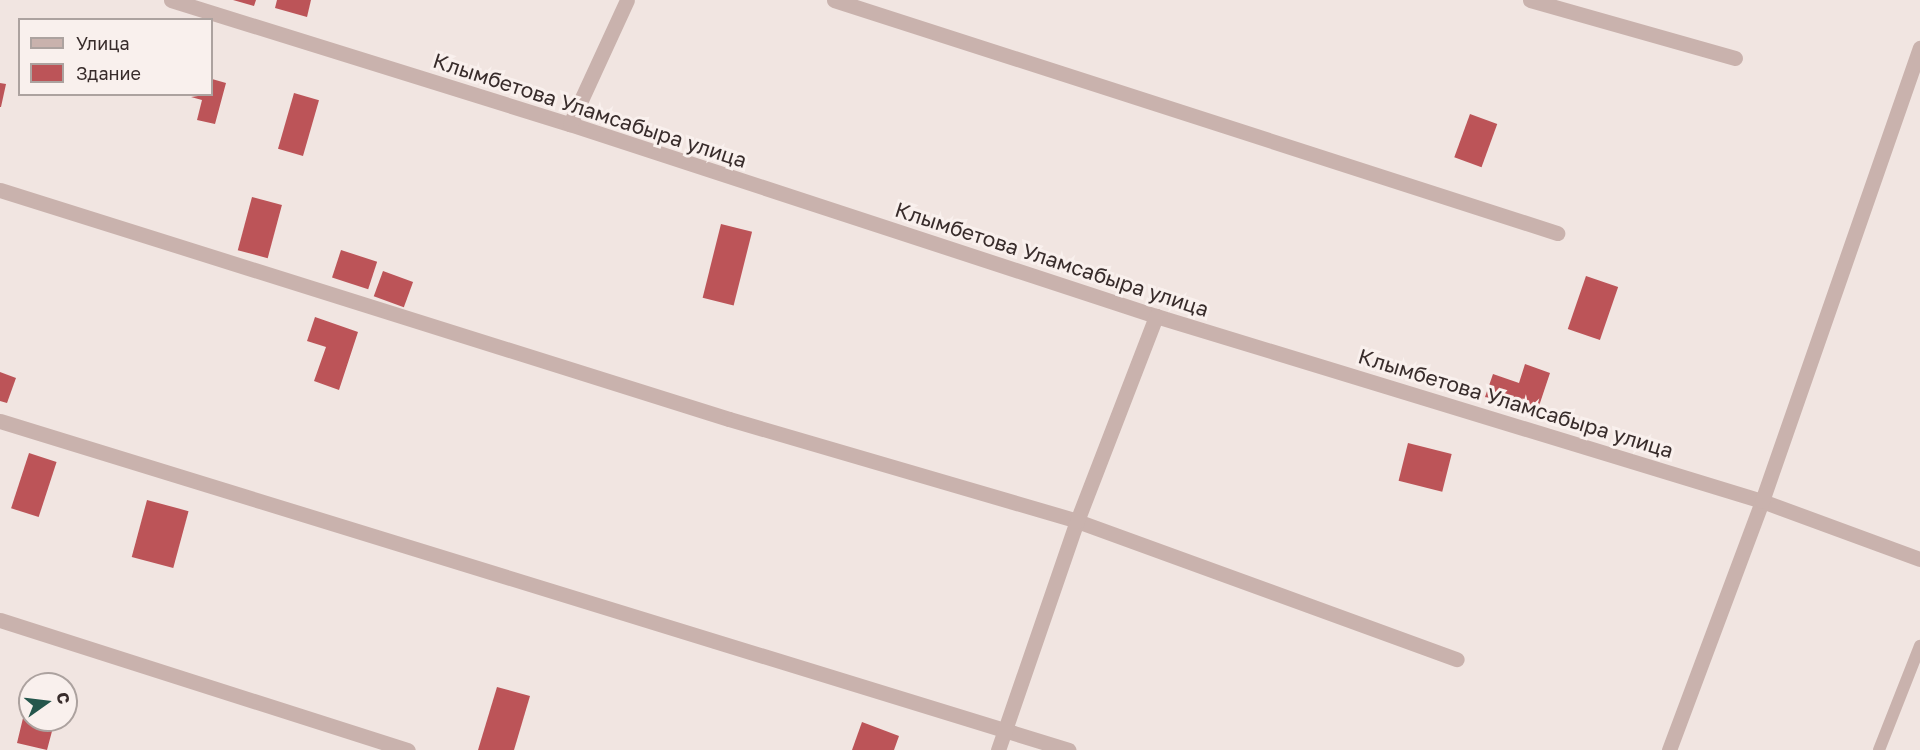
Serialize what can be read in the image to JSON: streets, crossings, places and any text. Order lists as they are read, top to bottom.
{
  "streets": {
    "street": ["Клымбетова Уламсабыра улица"]
  },
  "legend": ["Улица", "Здание"],
  "north": "right"
}
